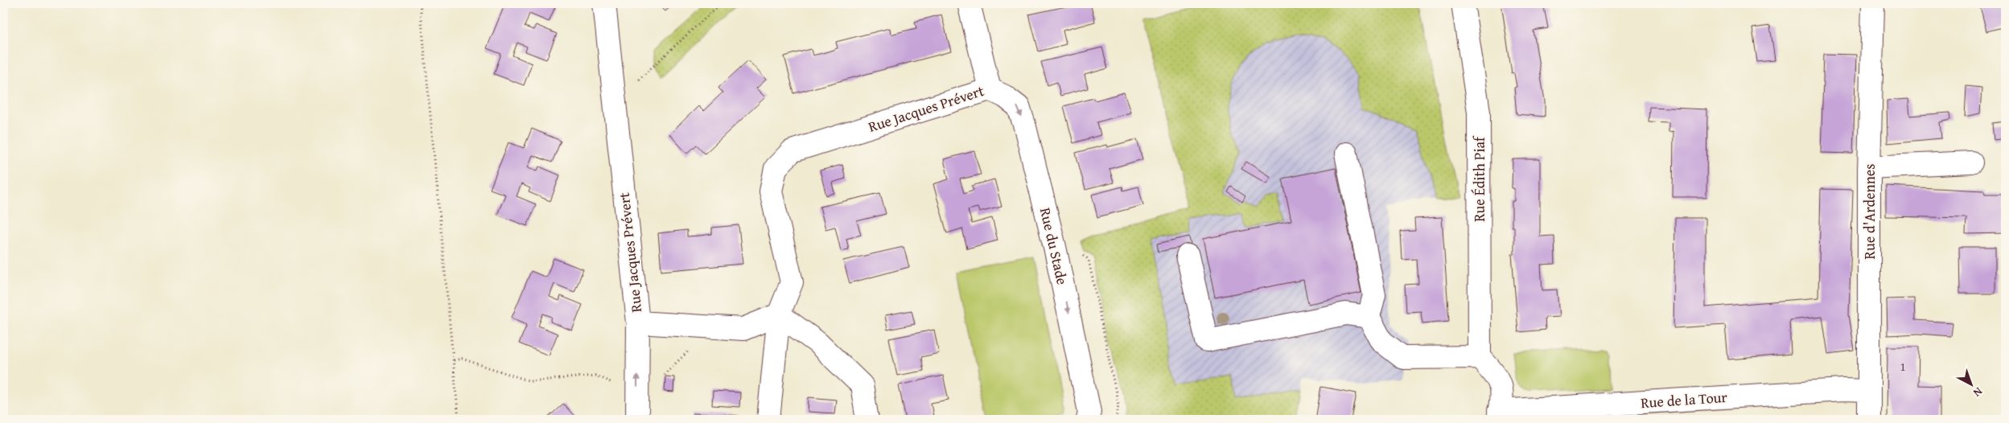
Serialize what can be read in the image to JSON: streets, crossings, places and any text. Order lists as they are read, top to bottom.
{
  "streets": {
    "street": [
      "Rue Jacques Prévert",
      "Rue Édith Piaf",
      "Rue d'Ardennes",
      "Rue du Stade",
      "Rue de la Tour"
    ]
  },
  "crossings": [
    ["Rue Jacques Prévert", "Rue du Stade"],
    ["Rue Édith Piaf", "Rue de la Tour"],
    ["Rue d'Ardennes", "Rue de la Tour"]
  ],
  "one_way": ["Rue du Stade"],
  "house_numbers": ["1"],
  "north": "bottom right"
}
